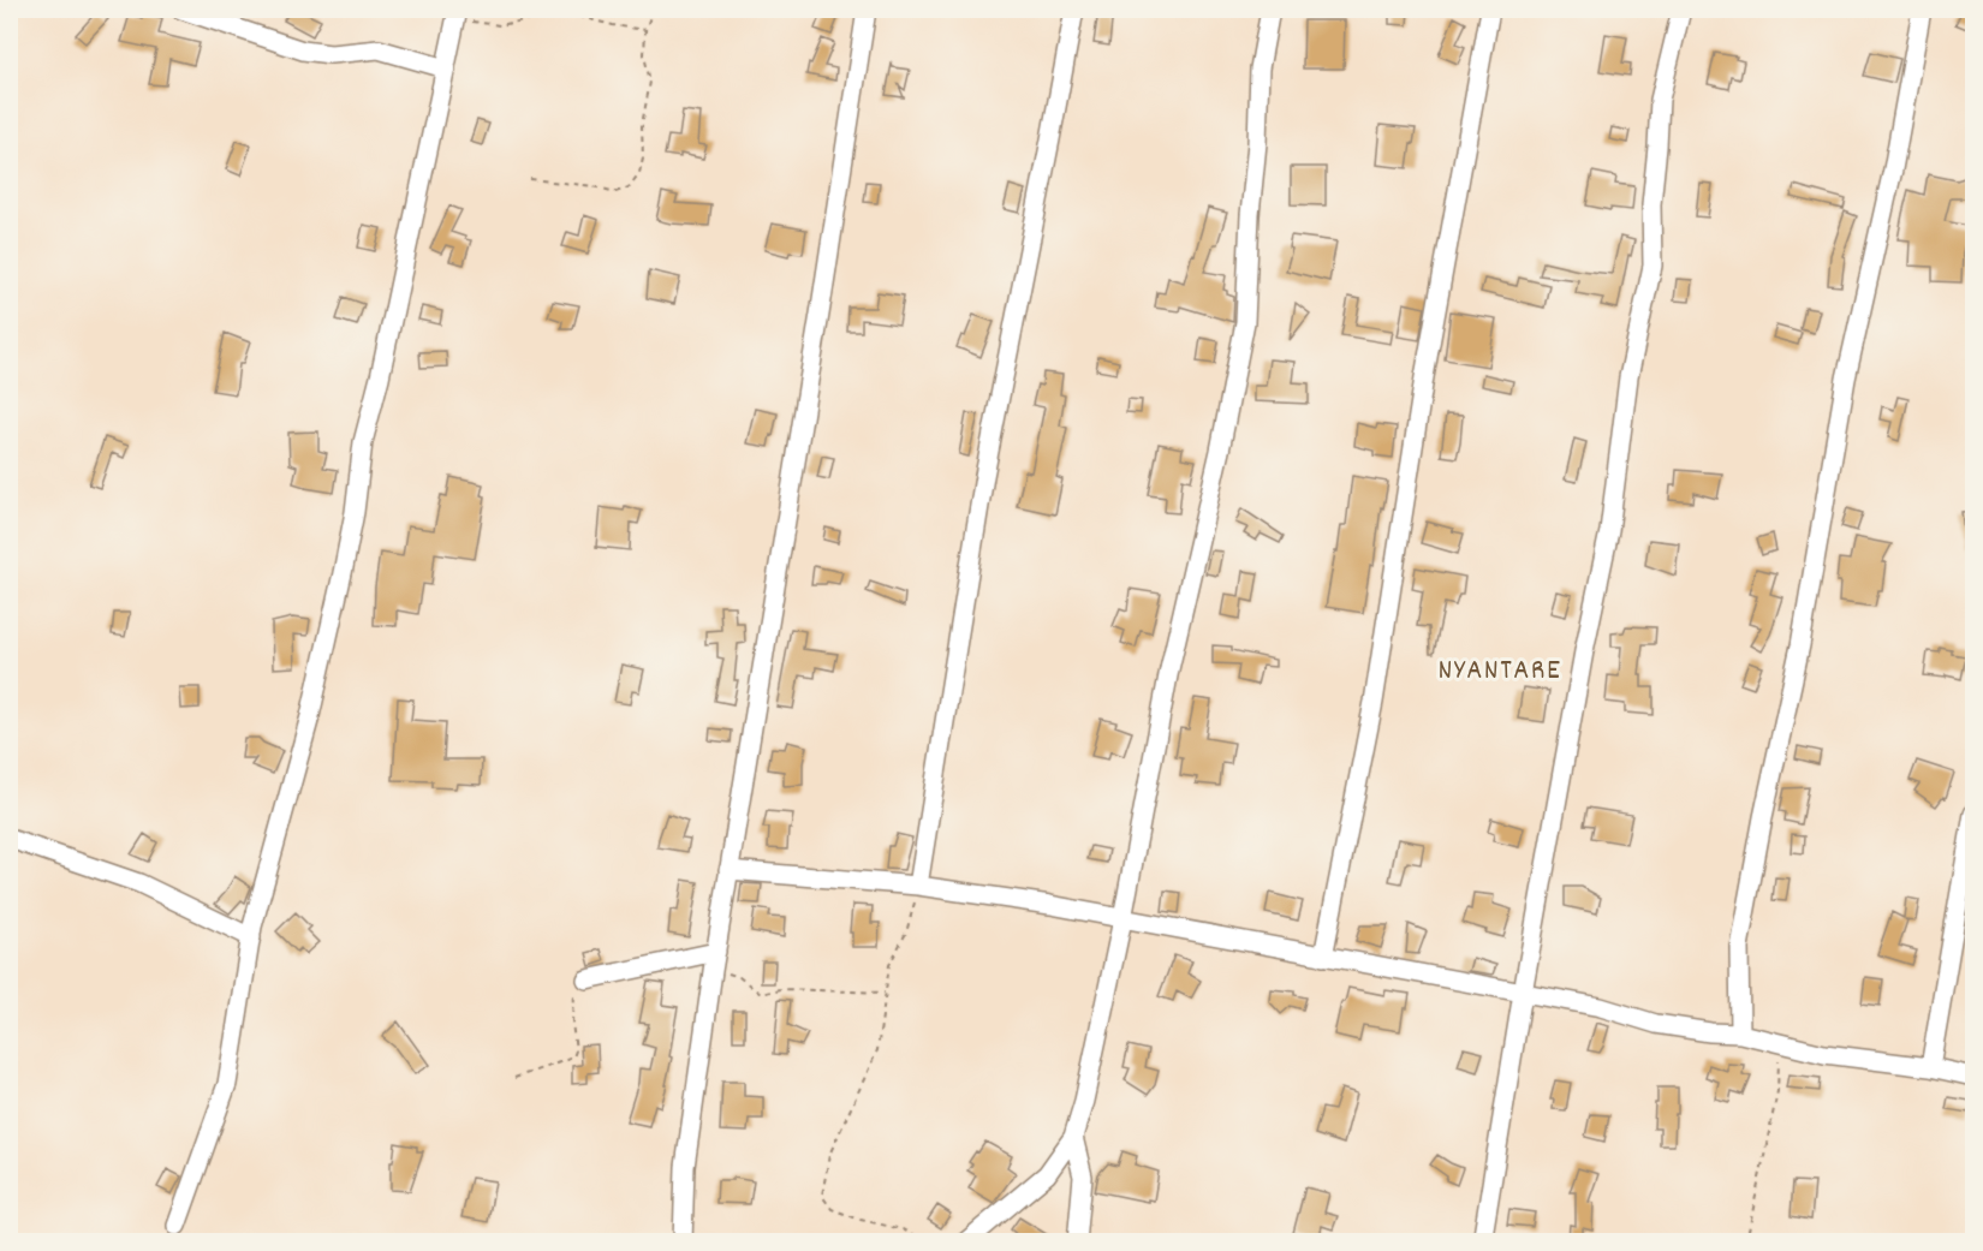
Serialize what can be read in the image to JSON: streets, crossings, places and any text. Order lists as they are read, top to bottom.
{
  "districts": ["NYANTARE"]
}
